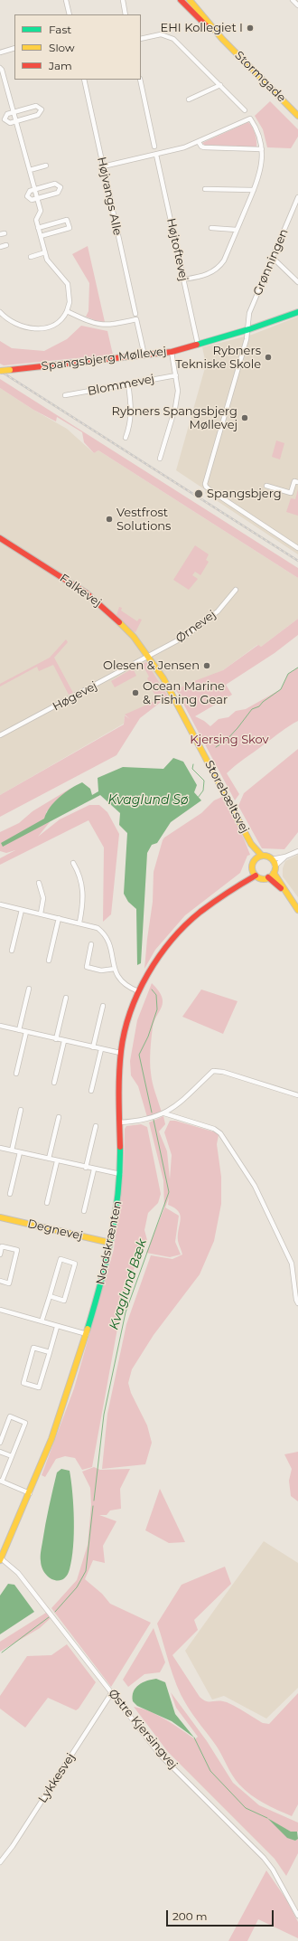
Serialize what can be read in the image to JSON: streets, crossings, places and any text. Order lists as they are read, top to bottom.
{
  "streets": {
    "street": [
      "Stormgade",
      "Højvangs Alle",
      "Højtoftevej",
      "Grønningen",
      "Spangsbjerg Møllevej",
      "Blommevej",
      "Falkevej",
      "Ørnevej",
      "Høgevej",
      "Storebæltsvej",
      "Degnevej",
      "Nordskrænten",
      "Østre Kjersingvej",
      "Lykkesvej"
    ]
  },
  "crossings": [
    ["Højtoftevej", "Spangsbjerg Møllevej"],
    ["Grønningen", "Spangsbjerg Møllevej"],
    ["Falkevej", "Ørnevej"],
    ["Falkevej", "Høgevej"],
    ["Falkevej", "Storebæltsvej"],
    ["Ørnevej", "Høgevej"],
    ["Ørnevej", "Storebæltsvej"],
    ["Høgevej", "Storebæltsvej"],
    ["Storebæltsvej", "Nordskrænten"],
    ["Degnevej", "Nordskrænten"],
    ["Nordskrænten", "Østre Kjersingvej"],
    ["Østre Kjersingvej", "Lykkesvej"]
  ],
  "water": ["Kvaglund Sø", "Kvaglund Bæk"],
  "parks": ["Kjersing Skov"],
  "places": [
    "EHI Kollegiet I",
    "Rybners Tekniske Skole",
    "Rybners Spangsbjerg Møllevej",
    "Spangsbjerg",
    "Vestfrost Solutions",
    "Olesen & Jensen",
    "Ocean Marine & Fishing Gear"
  ],
  "legend": ["Fast", "Slow", "Jam"],
  "scale_bar": "200 m"
}
